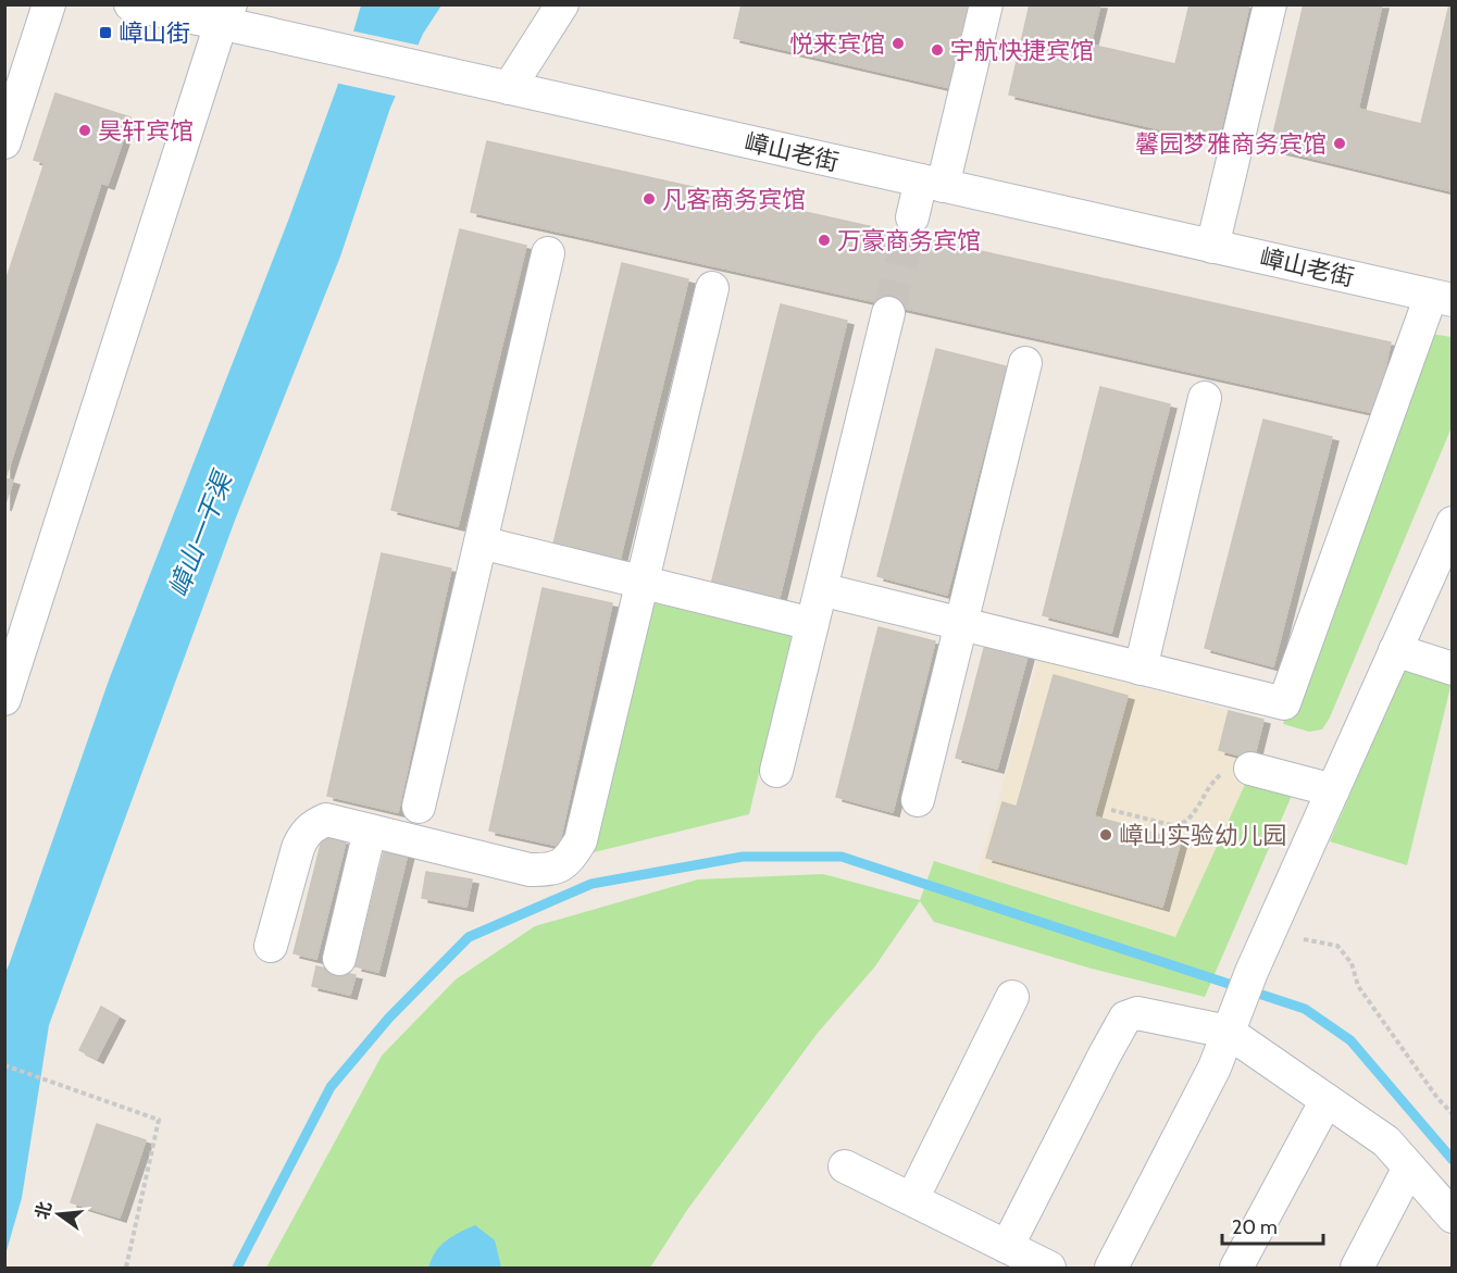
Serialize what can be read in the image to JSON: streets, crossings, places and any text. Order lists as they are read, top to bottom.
{
  "streets": {
    "street": ["嶂山老街"]
  },
  "water": ["嶂山一干渠"],
  "places": {
    "transit": ["嶂山街"],
    "other": [
      "悦来宾馆",
      "宇航快捷宾馆",
      "昊轩宾馆",
      "馨园梦雅商务宾馆",
      "凡客商务宾馆",
      "万豪商务宾馆",
      "嶂山实验幼儿园"
    ]
  },
  "scale_bar": "20 m",
  "north": "left"
}
